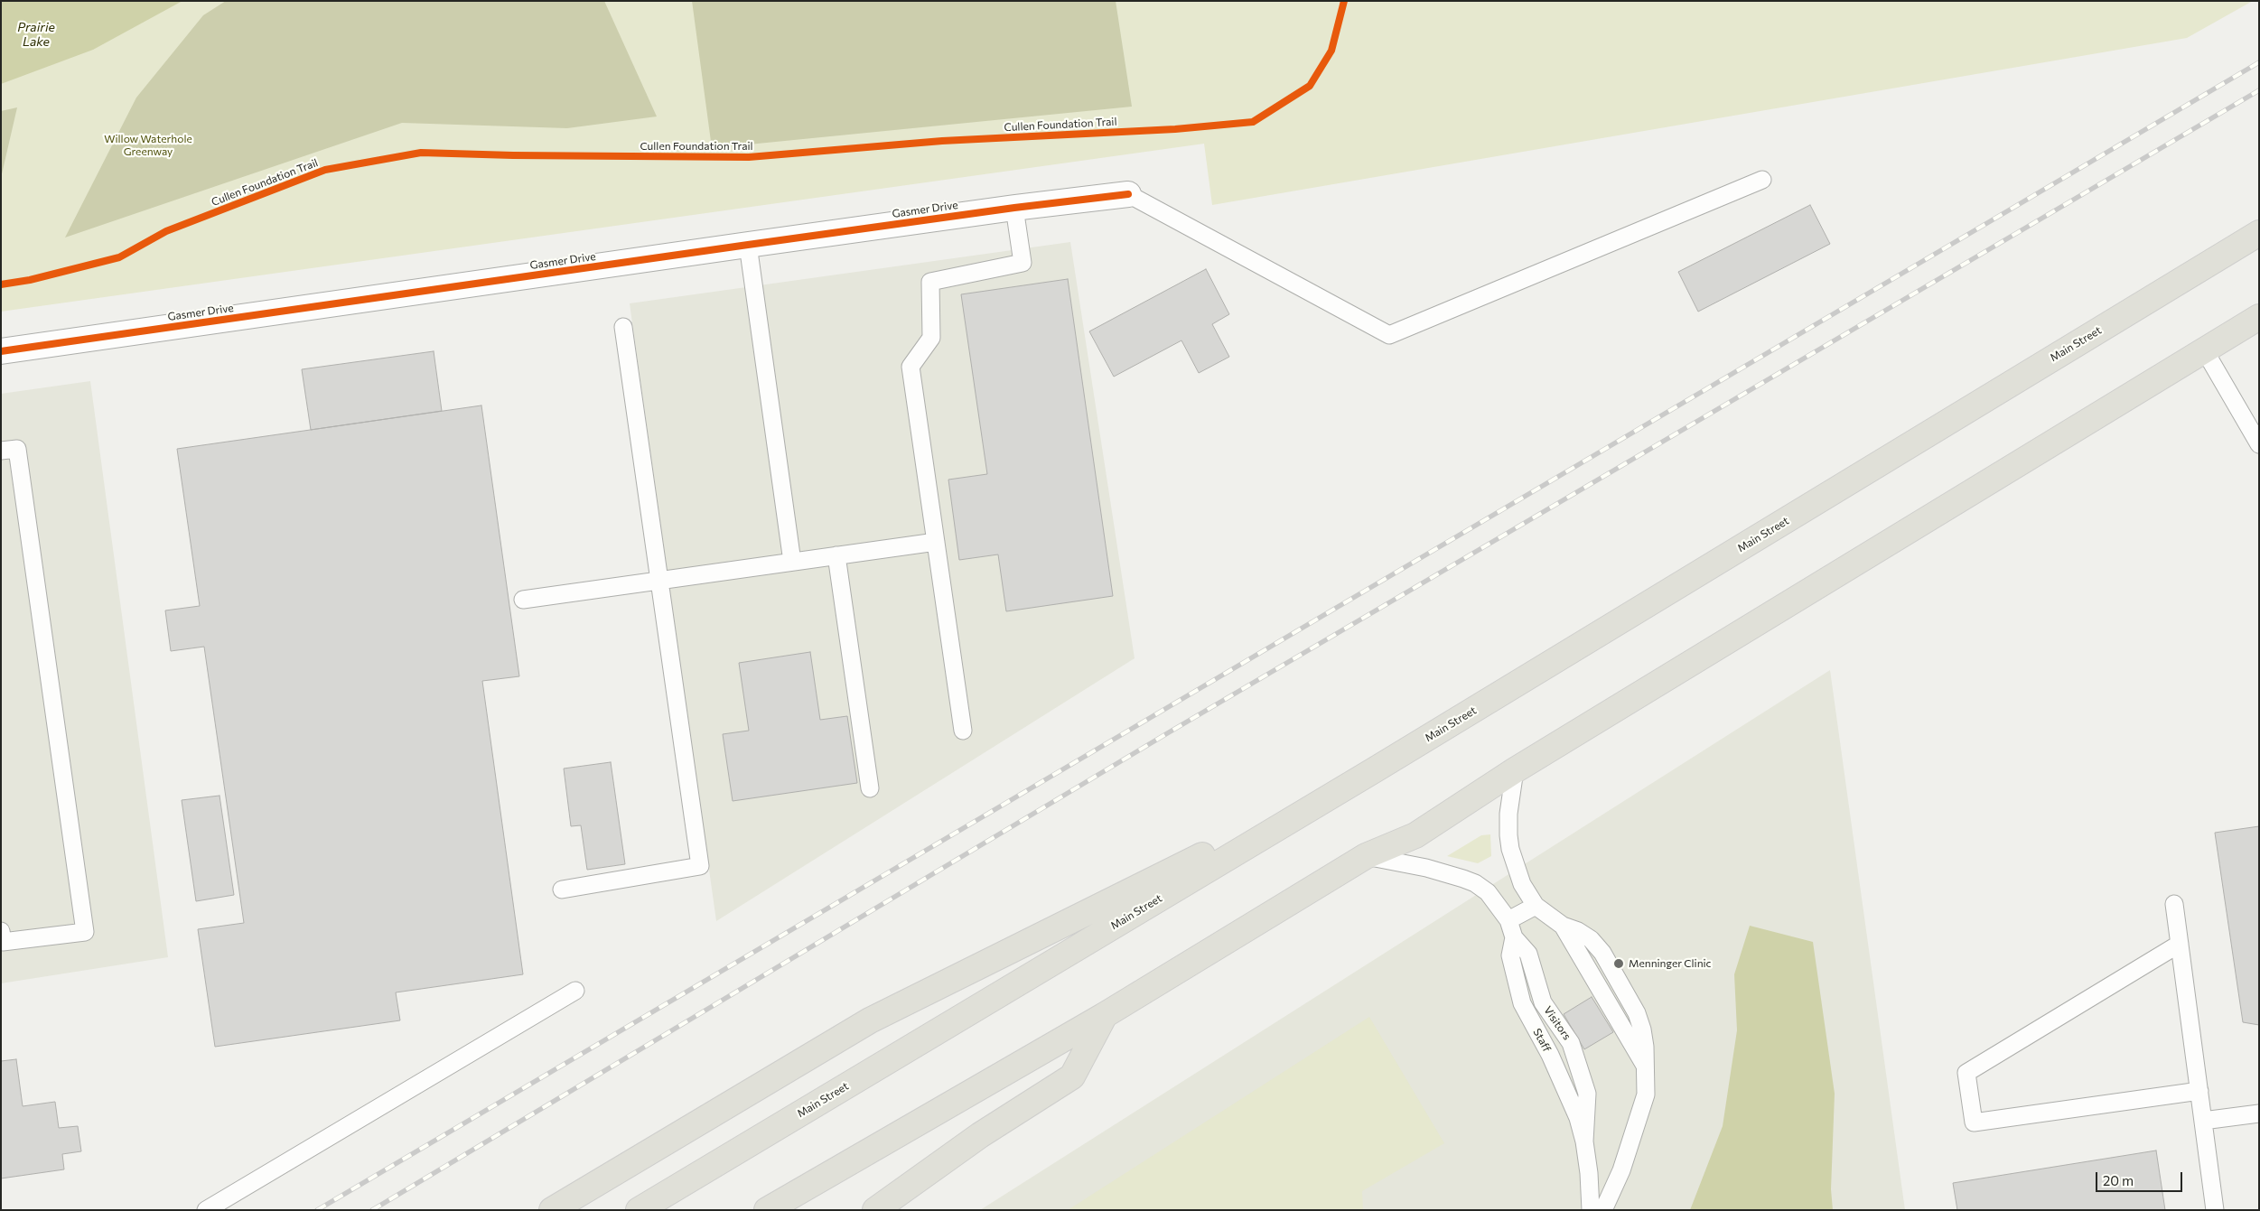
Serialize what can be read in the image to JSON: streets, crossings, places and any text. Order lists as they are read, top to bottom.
{
  "streets": {
    "highway": ["Main Street"],
    "street": ["Gasmer Drive"],
    "lane": ["Visitors", "Staff"],
    "cycle path": ["Cullen Foundation Trail"]
  },
  "crossings": [
    ["Visitors", "Staff"]
  ],
  "water": ["Prairie Lake"],
  "parks": ["Willow Waterhole Greenway"],
  "places": ["Menninger Clinic"],
  "scale_bar": "20 m"
}
